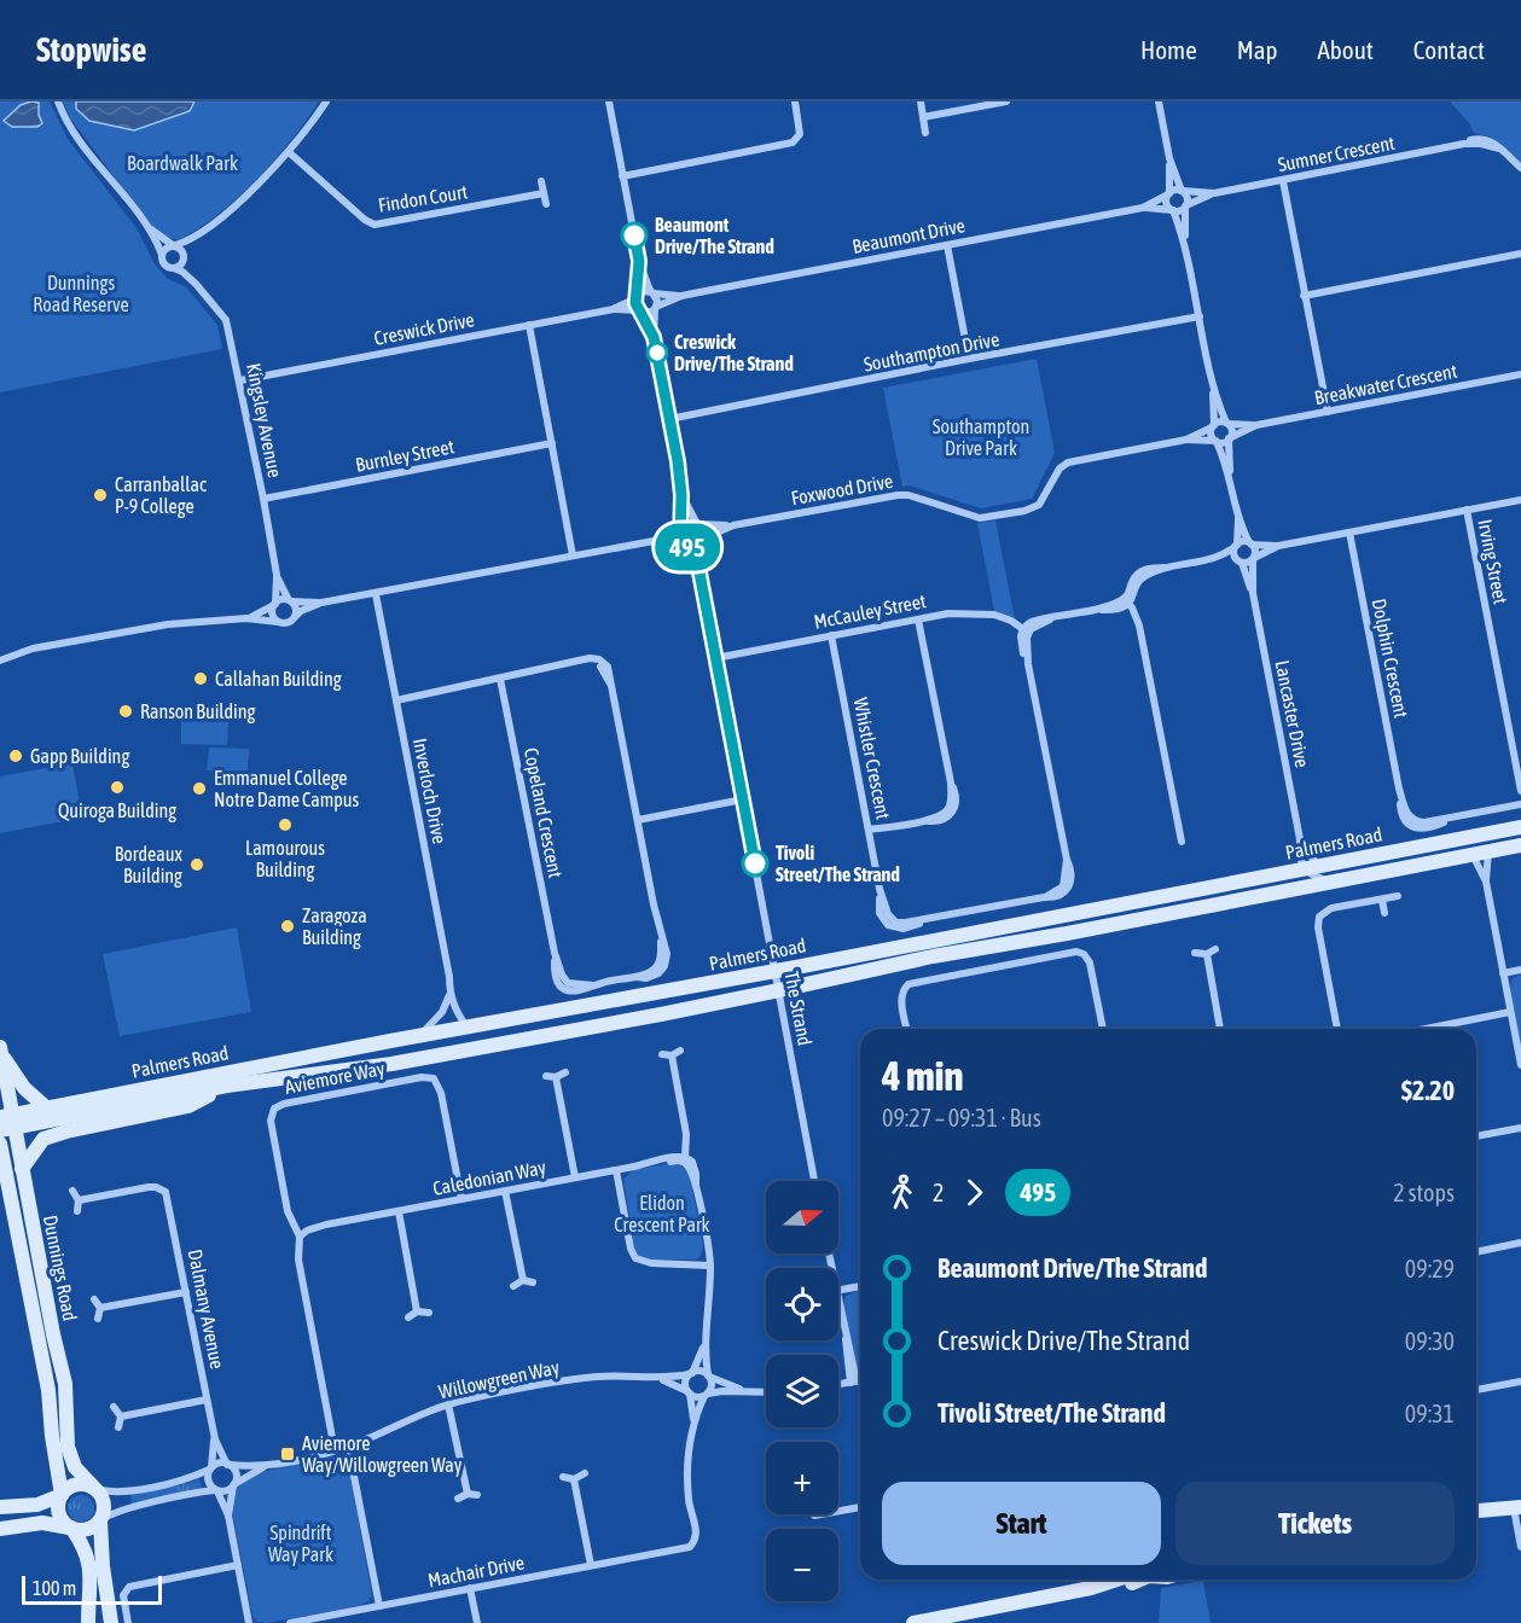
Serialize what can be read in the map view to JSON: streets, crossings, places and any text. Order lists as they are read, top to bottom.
{
  "streets": {
    "main road": ["Palmers Road", "Dunnings Road"],
    "street": [
      "Sumner Crescent",
      "Findon Court",
      "Beaumont Drive",
      "Creswick Drive",
      "Southampton Drive",
      "Breakwater Crescent",
      "Kingsley Avenue",
      "Burnley Street",
      "Foxwood Drive",
      "Irving Street",
      "McCauley Street",
      "Dolphin Crescent",
      "Lancaster Drive",
      "Whistler Crescent",
      "Inverloch Drive",
      "Copeland Crescent",
      "The Strand",
      "Aviemore Way",
      "Caledonian Way",
      "Dalmany Avenue",
      "Willowgreen Way",
      "Machair Drive"
    ]
  },
  "crossings": [
    ["Beaumont Drive", "Creswick Drive"],
    ["Creswick Drive", "Kingsley Avenue"],
    ["Breakwater Crescent", "Foxwood Drive"],
    ["Kingsley Avenue", "Burnley Street"],
    ["Foxwood Drive", "The Strand"],
    ["McCauley Street", "Whistler Crescent"],
    ["McCauley Street", "The Strand"],
    ["Lancaster Drive", "Palmers Road"],
    ["Inverloch Drive", "Palmers Road"],
    ["Palmers Road", "The Strand"],
    ["Palmers Road", "Dunnings Road"],
    ["Aviemore Way", "Caledonian Way"],
    ["Aviemore Way", "Willowgreen Way"],
    ["Dalmany Avenue", "Willowgreen Way"],
    ["Willowgreen Way", "Machair Drive"]
  ],
  "parks": [
    "Boardwalk Park",
    "Dunnings Road Reserve",
    "Southampton Drive Park",
    "Elidon Crescent Park",
    "Spindrift Way Park"
  ],
  "places": {
    "other": [
      "Beaumont Drive/The Strand",
      "Creswick Drive/The Strand",
      "Carranballac P-9 College",
      "Callahan Building",
      "Ranson Building",
      "Gapp Building",
      "Quiroga Building",
      "Emmanuel College Notre Dame Campus",
      "Lamourous Building",
      "Tivoli Street/The Strand",
      "Bordeaux Building",
      "Zaragoza Building"
    ],
    "transit": ["Aviemore Way/Willowgreen Way"]
  },
  "lines": ["bus line 495"],
  "scale_bar": "100 m",
  "north": "right",
  "page": {
    "header": "Stopwise",
    "nav": [
      "Home",
      "Map",
      "About",
      "Contact"
    ],
    "on_map": "495",
    "heading": ["4 min", "09:27 – 09:31 · Bus", "$2.20"],
    "legs": ["2", "495", "2 stops"],
    "map_buttons": ["+", "−"],
    "list": [
      {
        "name": "Beaumont Drive/The Strand",
        "value": "09:29"
      },
      {
        "name": "Creswick Drive/The Strand",
        "value": "09:30"
      },
      {
        "name": "Tivoli Street/The Strand",
        "value": "09:31"
      }
    ],
    "buttons": ["Start", "Tickets"],
    "scale": "100 m"
  }
}
